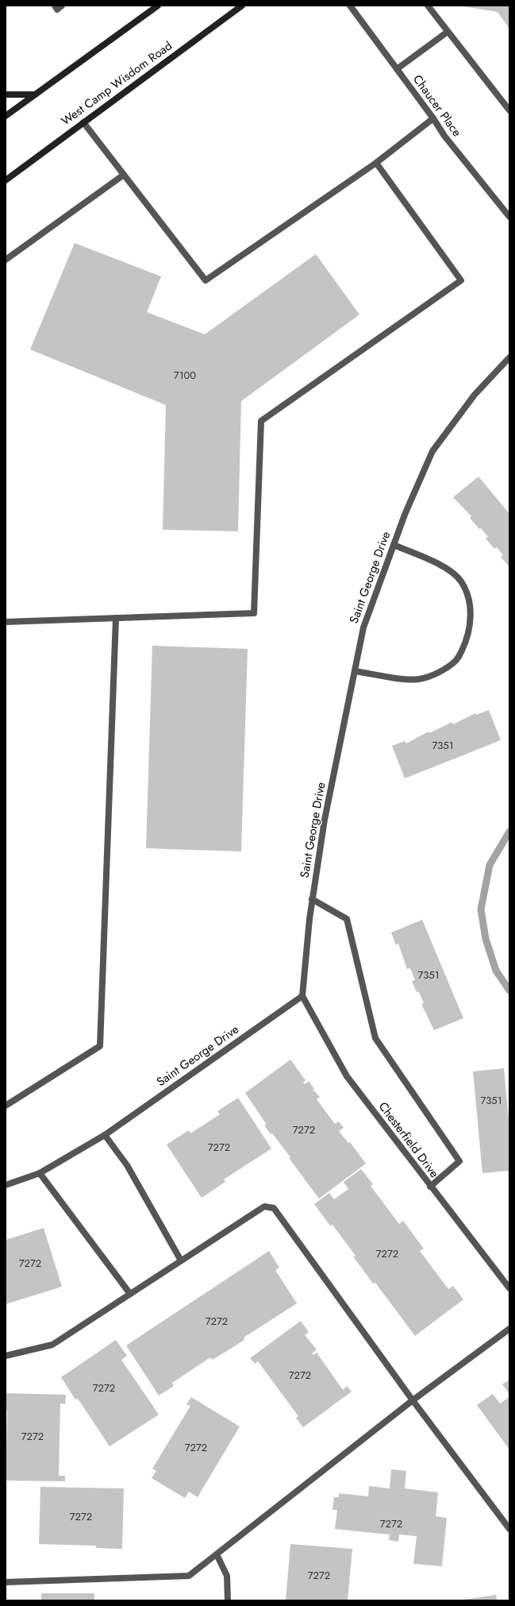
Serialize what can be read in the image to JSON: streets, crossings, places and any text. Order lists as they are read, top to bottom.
{
  "streets": {
    "main road": ["West Camp Wisdom Road"],
    "street": ["Chaucer Place", "Saint George Drive", "Chesterfield Drive"]
  },
  "crossings": [
    ["Saint George Drive", "Chesterfield Drive"]
  ],
  "house_numbers": [
    "7100",
    "7351",
    "7351",
    "7351",
    "7272",
    "7272",
    "7272",
    "7272",
    "7272",
    "7272",
    "7272",
    "7272",
    "7272",
    "7272",
    "7272",
    "7272"
  ]
}
